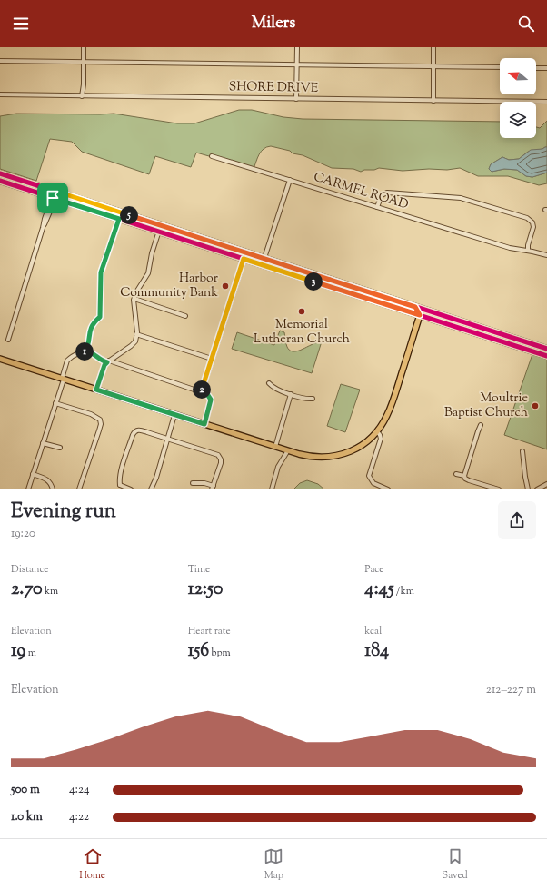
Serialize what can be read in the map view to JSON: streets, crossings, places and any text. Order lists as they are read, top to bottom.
{
  "streets": {
    "street": ["SHORE DRIVE", "CARMEL ROAD"]
  },
  "places": ["Harbor Community Bank", "Memorial Lutheran Church", "Moultrie Baptist Church"],
  "north": "left",
  "page": {
    "header": "Milers",
    "pins": [
      "5",
      "3",
      "1",
      "2"
    ],
    "heading": ["Evening run", "19:20"],
    "stats": [
      ["Distance", "2.70 km"],
      ["Time", "12:50"],
      ["Pace", "4:45 /km"],
      ["Elevation", "19 m"],
      ["Heart rate", "156 bpm"],
      ["kcal", "184"]
    ],
    "chart": ["Elevation", "212–227 m"],
    "list": [
      {
        "name": "500 m",
        "note": "4:24"
      },
      {
        "name": "1.0 km",
        "note": "4:22"
      }
    ],
    "tabs": ["Home", "Map", "Saved"]
  }
}
